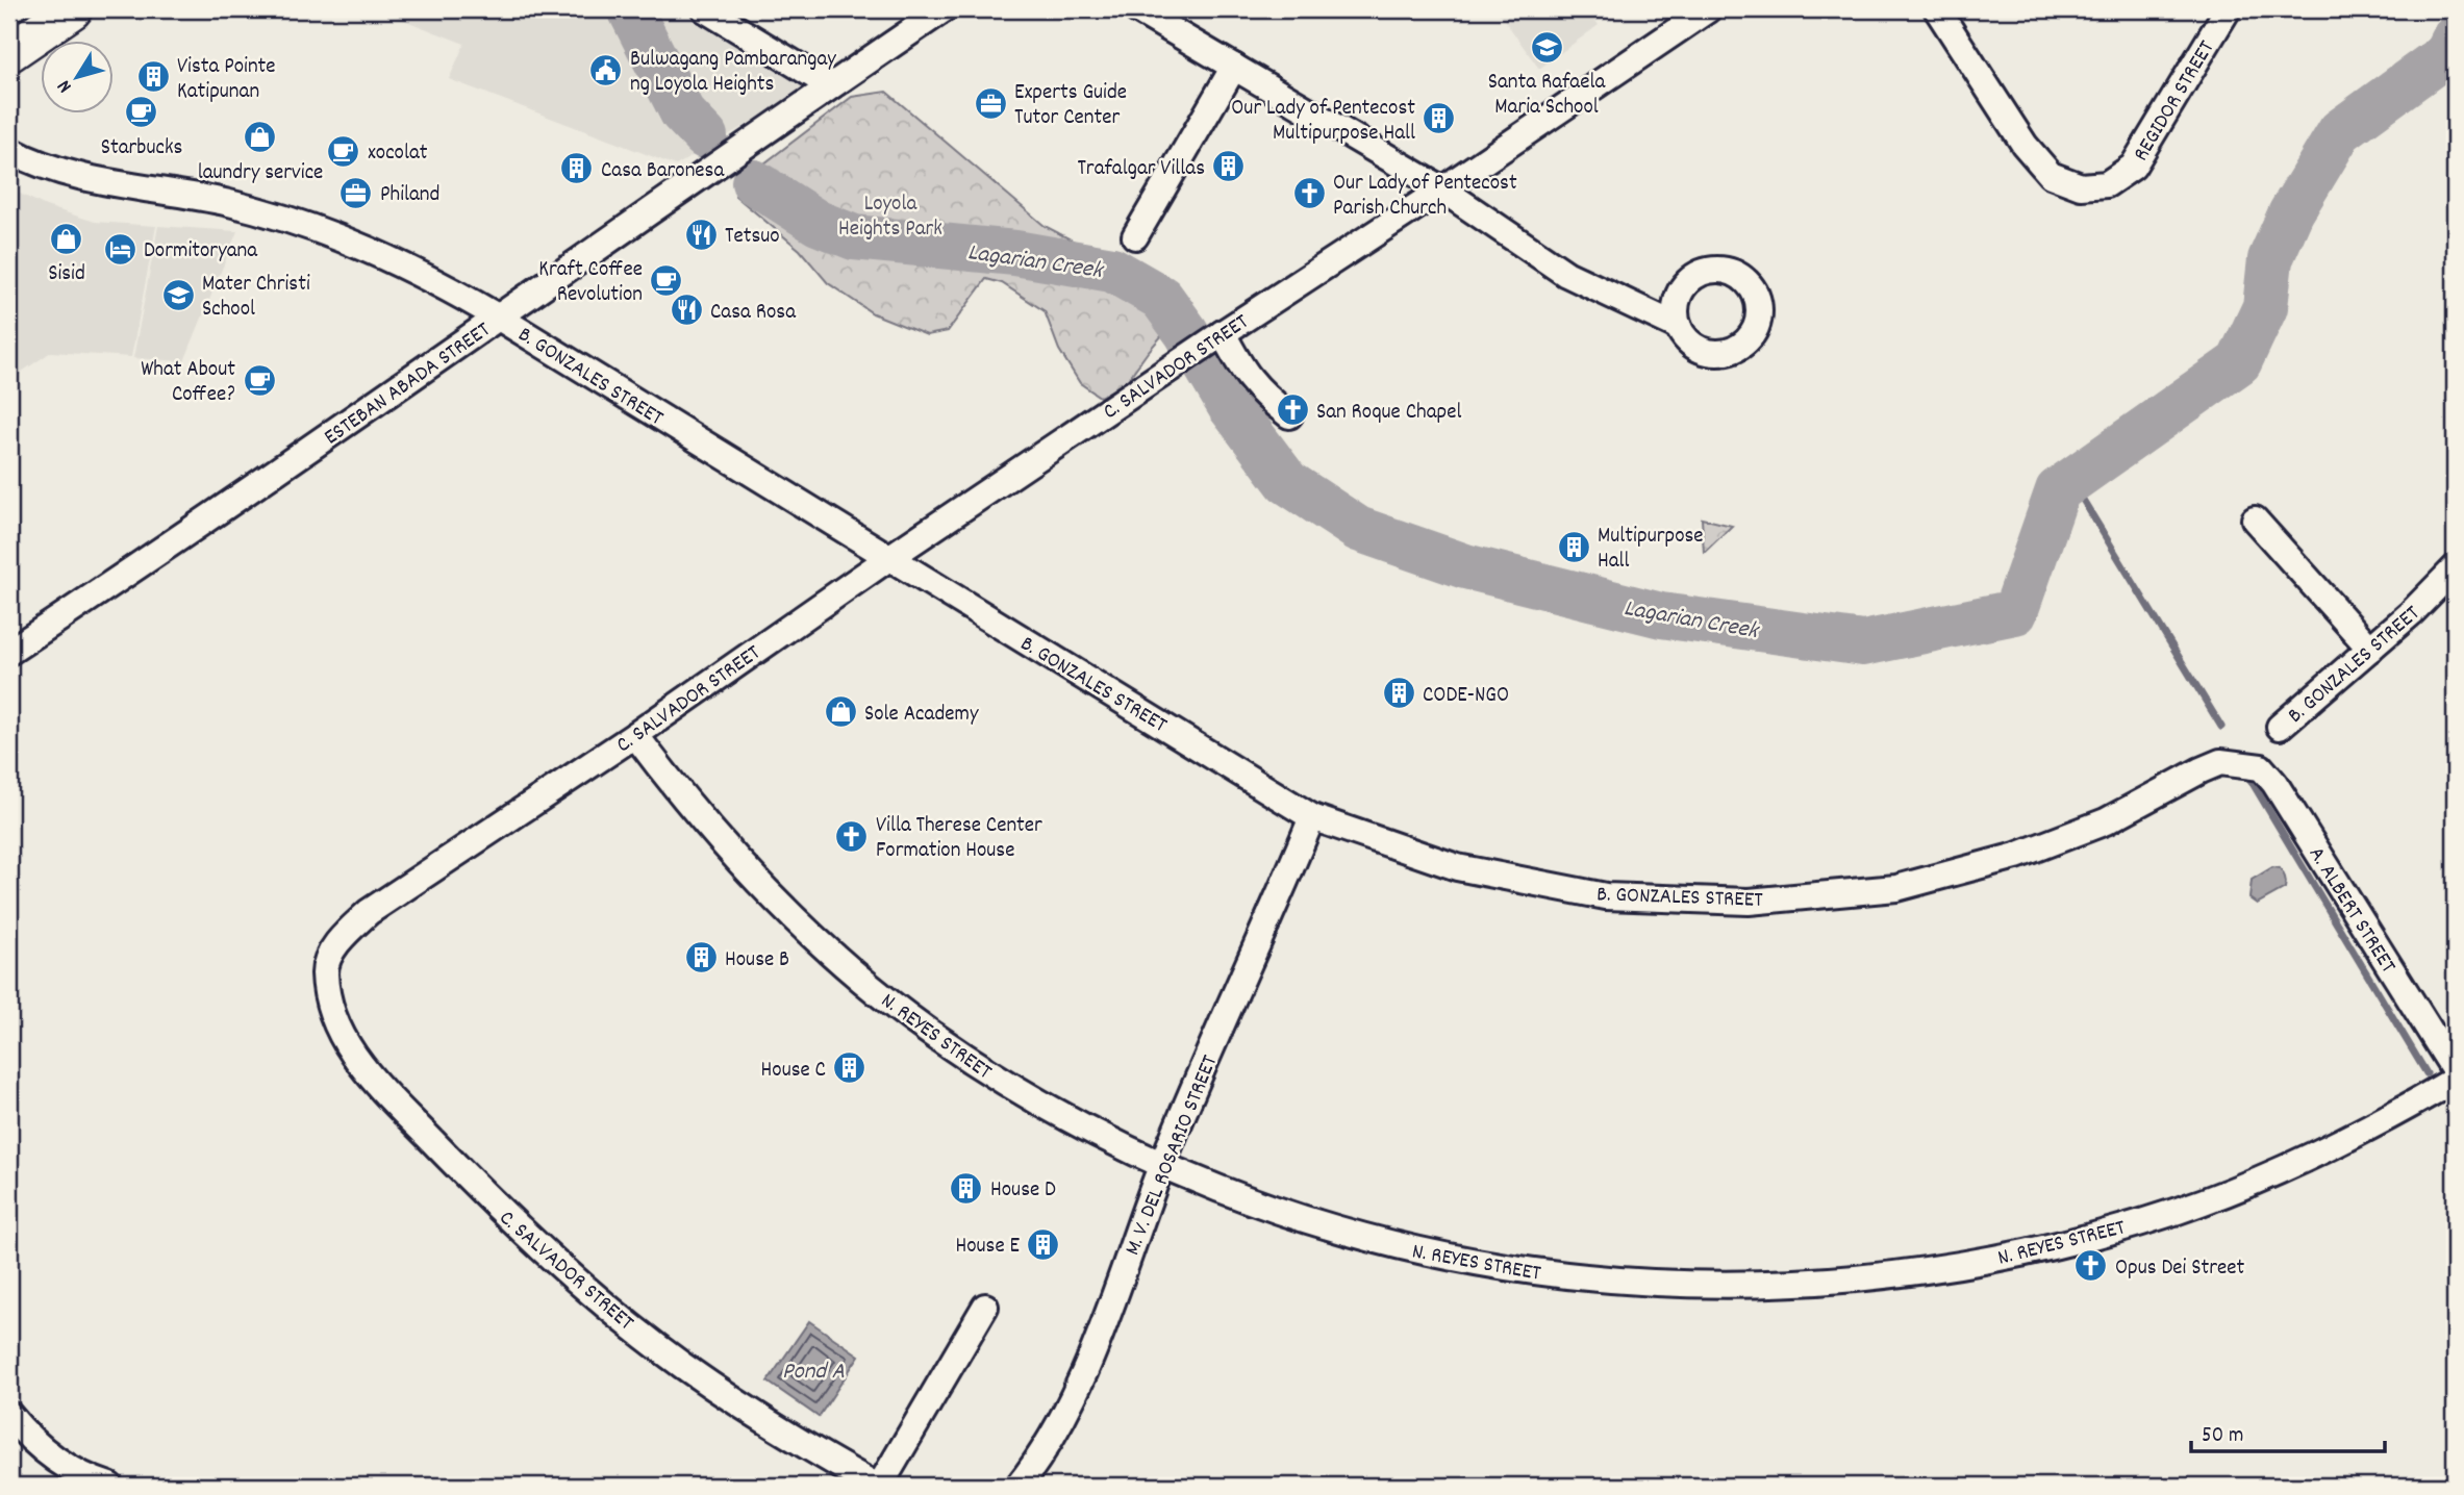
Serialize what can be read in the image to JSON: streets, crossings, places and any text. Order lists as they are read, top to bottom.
{
  "streets": {
    "street": [
      "REGIDOR STREET",
      "C. SALVADOR STREET",
      "B. GONZALES STREET",
      "ESTEBAN ABADA STREET",
      "A. ALBERT STREET",
      "N. REYES STREET",
      "M. V. DEL ROSARIO STREET"
    ]
  },
  "crossings": [
    ["C. SALVADOR STREET", "B. GONZALES STREET"],
    ["C. SALVADOR STREET", "N. REYES STREET"],
    ["B. GONZALES STREET", "ESTEBAN ABADA STREET"],
    ["B. GONZALES STREET", "A. ALBERT STREET"],
    ["B. GONZALES STREET", "M. V. DEL ROSARIO STREET"],
    ["N. REYES STREET", "M. V. DEL ROSARIO STREET"]
  ],
  "water": ["Lagarian Creek", "Pond A"],
  "parks": ["Loyola Heights Park"],
  "places": {
    "school or university": ["Santa Rafaela Maria School", "Mater Christi School"],
    "public building": ["Bulwagang Pambarangay ng Loyola Heights"],
    "building": [
      "Vista Pointe Katipunan",
      "Our Lady of Pentecost Multipurpose Hall",
      "Trafalgar Villas",
      "Casa Baronesa",
      "Multipurpose Hall",
      "CODE-NGO",
      "House B",
      "House C",
      "House D",
      "House E"
    ],
    "office": ["Experts Guide Tutor Center", "Philand"],
    "cafe": [
      "Starbucks",
      "xocolat",
      "Kraft Coffee Revolution",
      "What About Coffee?"
    ],
    "shop": ["laundry service", "Sisid", "Sole Academy"],
    "church": [
      "Our Lady of Pentecost Parish Church",
      "San Roque Chapel",
      "Villa Therese Center Formation House",
      "Opus Dei Street"
    ],
    "restaurant": ["Tetsuo", "Casa Rosa"],
    "hotel": ["Dormitoryana"]
  },
  "scale_bar": "50 m",
  "north": "bottom left"
}
